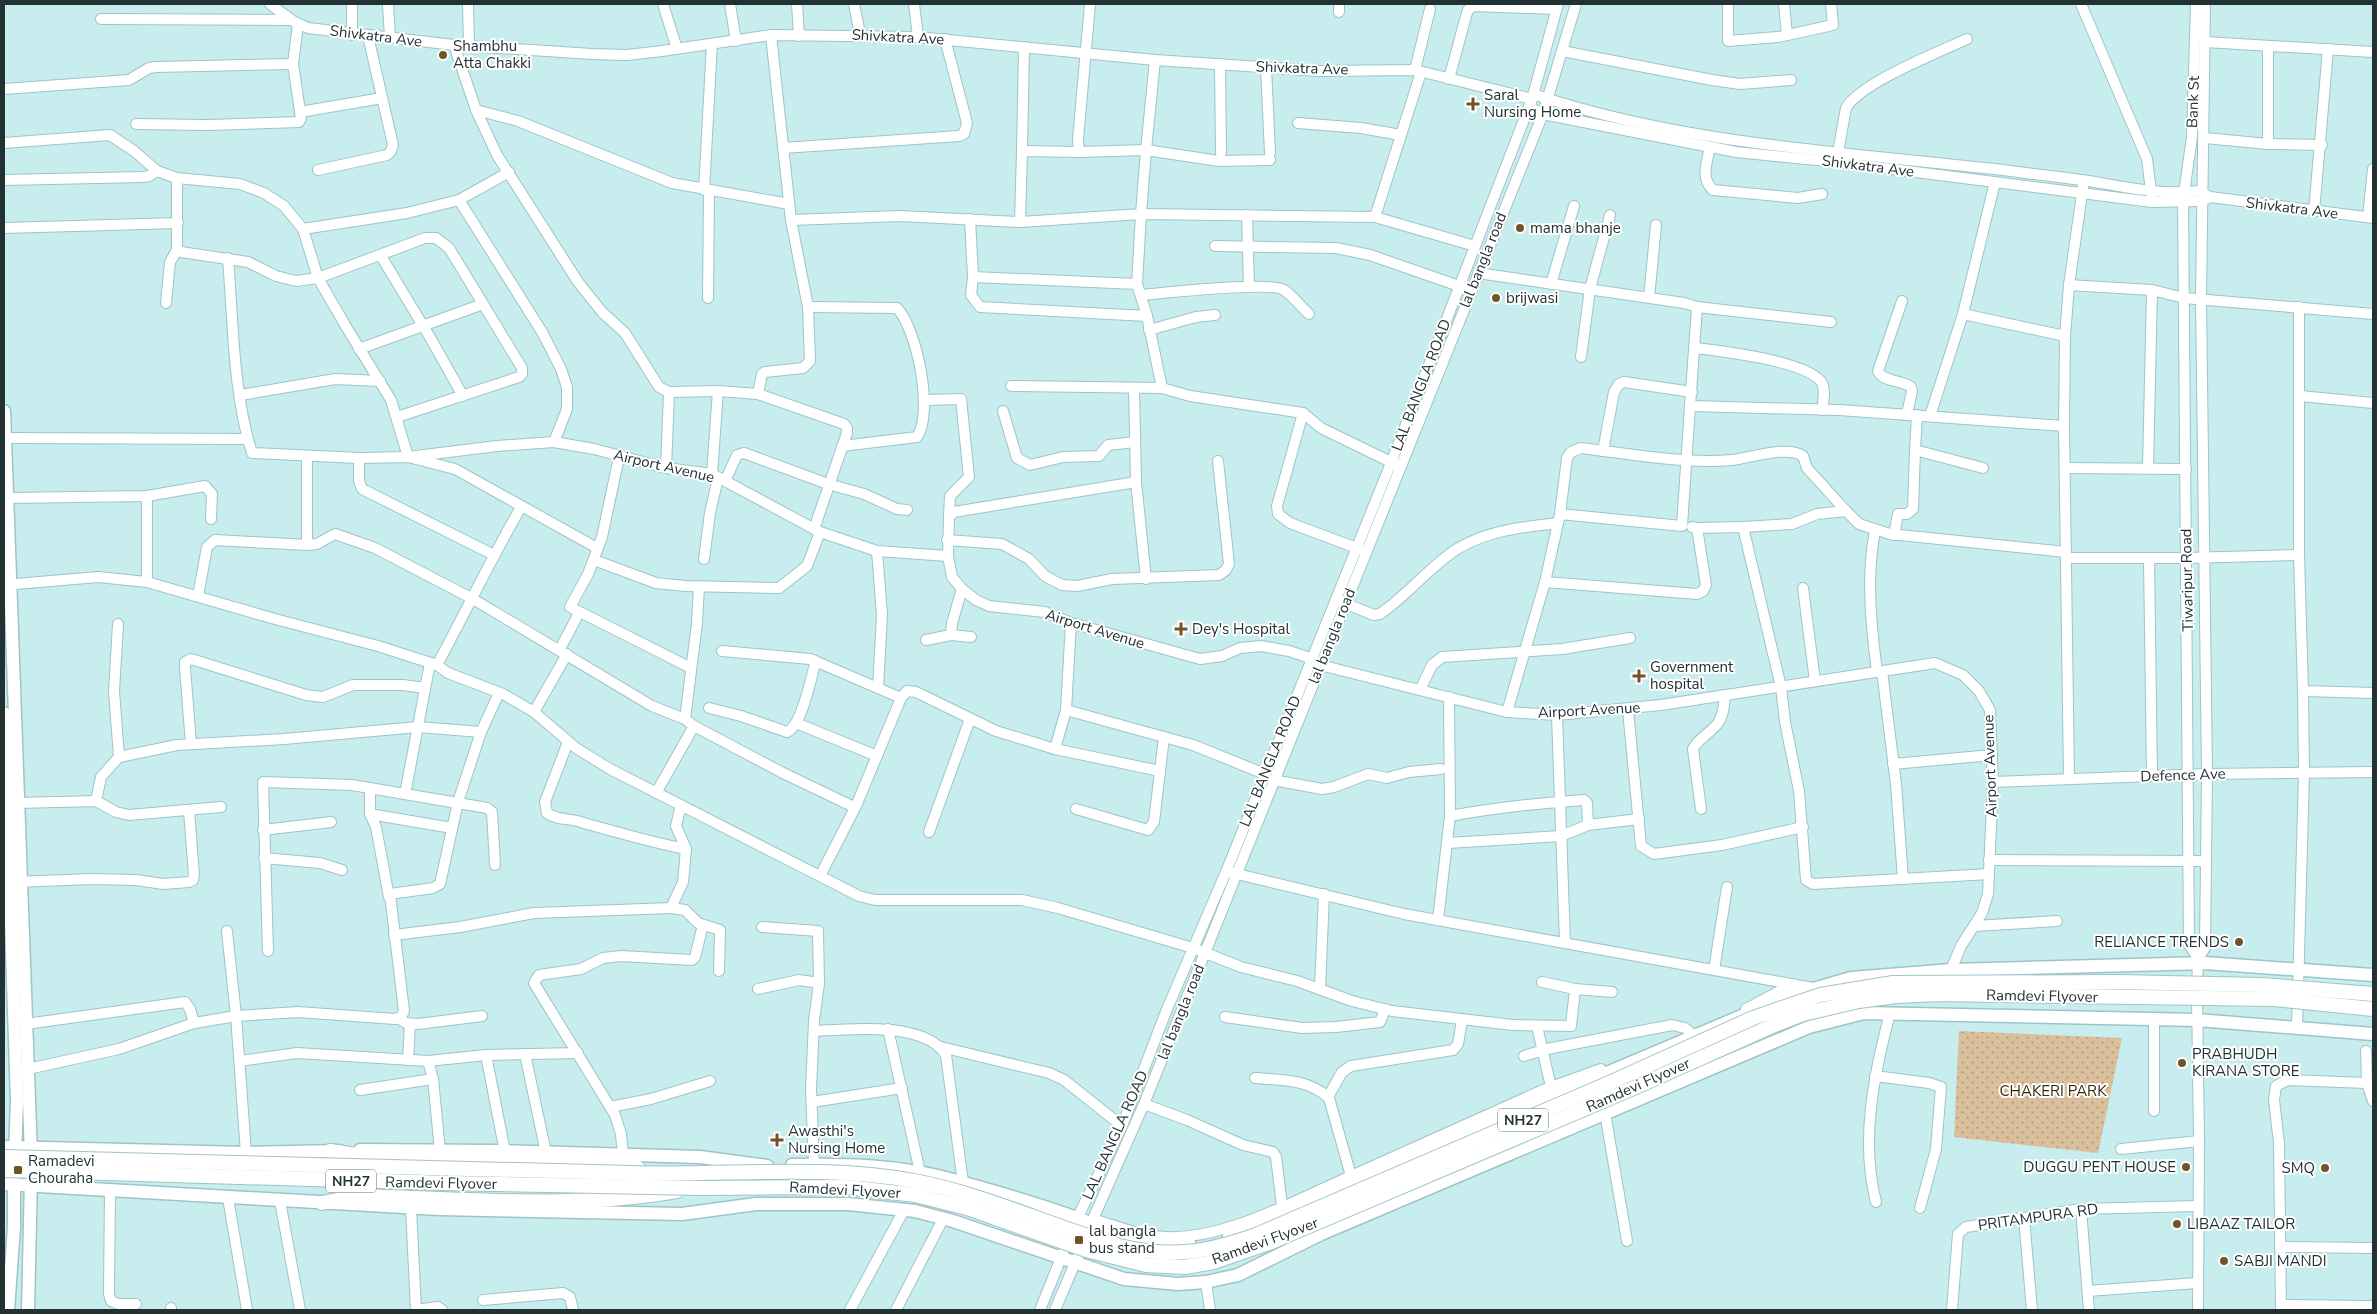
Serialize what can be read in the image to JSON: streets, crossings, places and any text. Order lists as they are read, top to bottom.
{
  "streets": {
    "highway": ["Ramdevi Flyover", "NH27"],
    "street": [
      "Shivkatra Ave",
      "Bank St",
      "lal bangla road",
      "LAL BANGLA ROAD",
      "Airport Avenue",
      "Tiwaripur Road",
      "Defence Ave",
      "PRITAMPURA RD"
    ]
  },
  "crossings": [
    ["Shivkatra Ave", "Bank St"],
    ["Shivkatra Ave", "lal bangla road"],
    ["Shivkatra Ave", "LAL BANGLA ROAD"],
    ["Shivkatra Ave", "Tiwaripur Road"],
    ["Bank St", "Tiwaripur Road"],
    ["lal bangla road", "LAL BANGLA ROAD"],
    ["lal bangla road", "Airport Avenue"],
    ["LAL BANGLA ROAD", "Airport Avenue"],
    ["Airport Avenue", "Defence Ave"],
    ["Tiwaripur Road", "Defence Ave"],
    ["Tiwaripur Road", "PRITAMPURA RD"]
  ],
  "parks": ["CHAKERI PARK"],
  "places": {
    "other": [
      "Shambhu Atta Chakki",
      "mama bhanje",
      "brijwasi",
      "RELIANCE TRENDS",
      "PRABHUDH KIRANA STORE",
      "DUGGU PENT HOUSE",
      "SMQ",
      "LIBAAZ TAILOR",
      "SABJI MANDI"
    ],
    "health": [
      "Saral Nursing Home",
      "Dey's Hospital",
      "Government hospital",
      "Awasthi's Nursing Home"
    ],
    "transit": ["Ramadevi Chouraha", "lal bangla bus stand"]
  }
}
